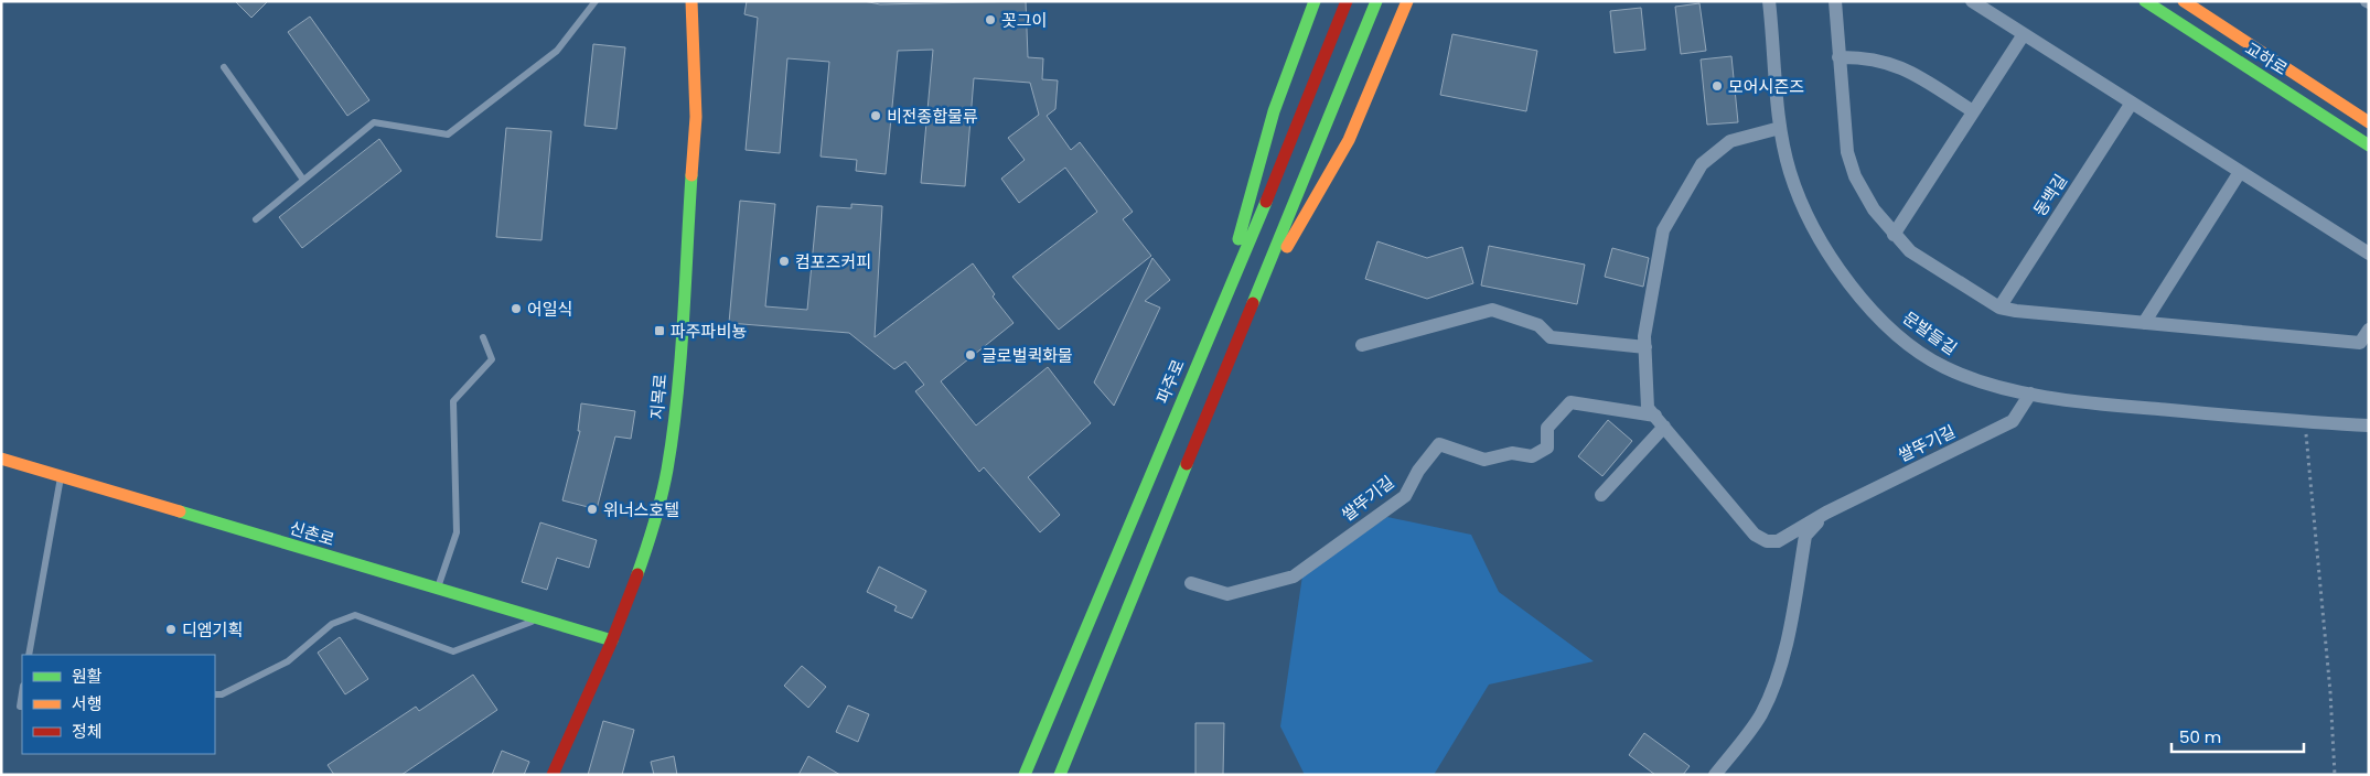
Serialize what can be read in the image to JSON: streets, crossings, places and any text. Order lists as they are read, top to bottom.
{
  "streets": {
    "main road": [
      "교하로",
      "파주로",
      "지목로",
      "신촌로"
    ],
    "street": ["동백길", "문발들길", "쌀뚜기길"]
  },
  "crossings": [
    ["문발들길", "쌀뚜기길"],
    ["지목로", "신촌로"]
  ],
  "places": {
    "other": [
      "꼿그이",
      "모어시즌즈",
      "비전종합물류",
      "컴포즈커피",
      "어일식",
      "글로벌퀵화물",
      "위너스호텔",
      "디엠기획"
    ],
    "transit": ["파주파비뇽"]
  },
  "legend": ["원활", "서행", "정체"],
  "scale_bar": "50 m"
}
